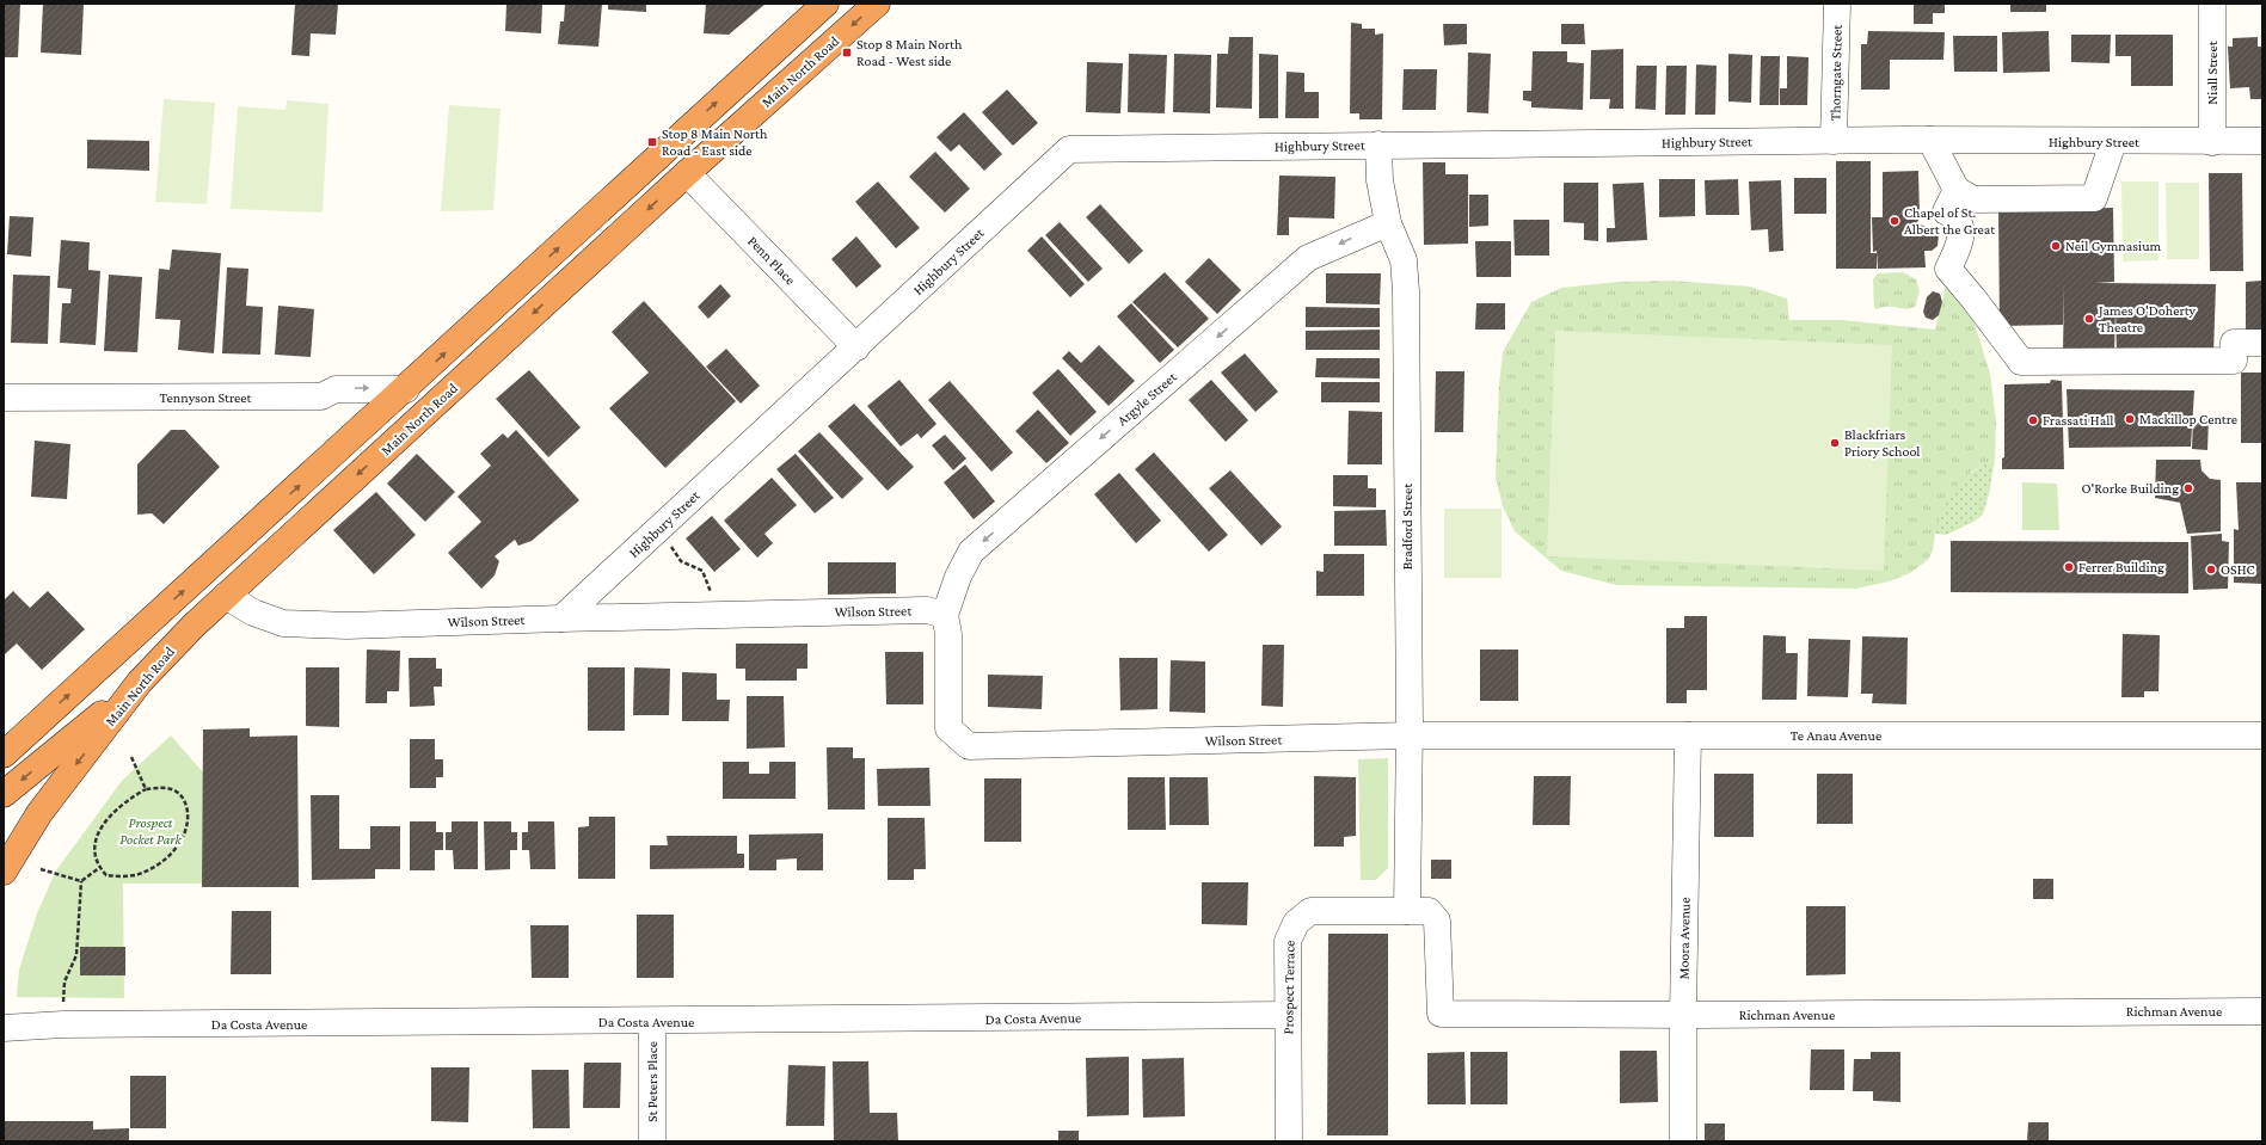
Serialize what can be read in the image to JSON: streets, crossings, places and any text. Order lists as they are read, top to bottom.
{
  "streets": {
    "highway": ["Main North Road"],
    "street": [
      "Thorngate Street",
      "Niall Street",
      "Highbury Street",
      "Penn Place",
      "Tennyson Street",
      "Argyle Street",
      "Bradford Street",
      "Wilson Street",
      "Te Anau Avenue",
      "Moora Avenue",
      "Prospect Terrace",
      "Richman Avenue",
      "Da Costa Avenue",
      "St Peters Place"
    ]
  },
  "crossings": [
    ["Main North Road", "Penn Place"],
    ["Main North Road", "Wilson Street"],
    ["Thorngate Street", "Highbury Street"],
    ["Niall Street", "Highbury Street"],
    ["Highbury Street", "Penn Place"],
    ["Highbury Street", "Bradford Street"],
    ["Highbury Street", "Wilson Street"],
    ["Argyle Street", "Bradford Street"],
    ["Argyle Street", "Wilson Street"],
    ["Bradford Street", "Wilson Street"],
    ["Bradford Street", "Te Anau Avenue"],
    ["Bradford Street", "Prospect Terrace"],
    ["Bradford Street", "Richman Avenue"],
    ["Wilson Street", "Te Anau Avenue"],
    ["Te Anau Avenue", "Moora Avenue"],
    ["Moora Avenue", "Richman Avenue"],
    ["Prospect Terrace", "Richman Avenue"],
    ["Prospect Terrace", "Da Costa Avenue"],
    ["Da Costa Avenue", "St Peters Place"]
  ],
  "one_way": ["Tennyson Street", "Argyle Street"],
  "parks": ["Prospect Pocket Park"],
  "places": {
    "transit": ["Stop 8 Main North Road - West side", "Stop 8 Main North Road - East side"],
    "other": [
      "Chapel of St. Albert the Great",
      "Neil Gymnasium",
      "James O'Doherty Theatre",
      "Mackillop Centre",
      "Frassati Hall",
      "Blackfriars Priory School",
      "O'Rorke Building",
      "Ferrer Building",
      "OSHC"
    ]
  }
}
